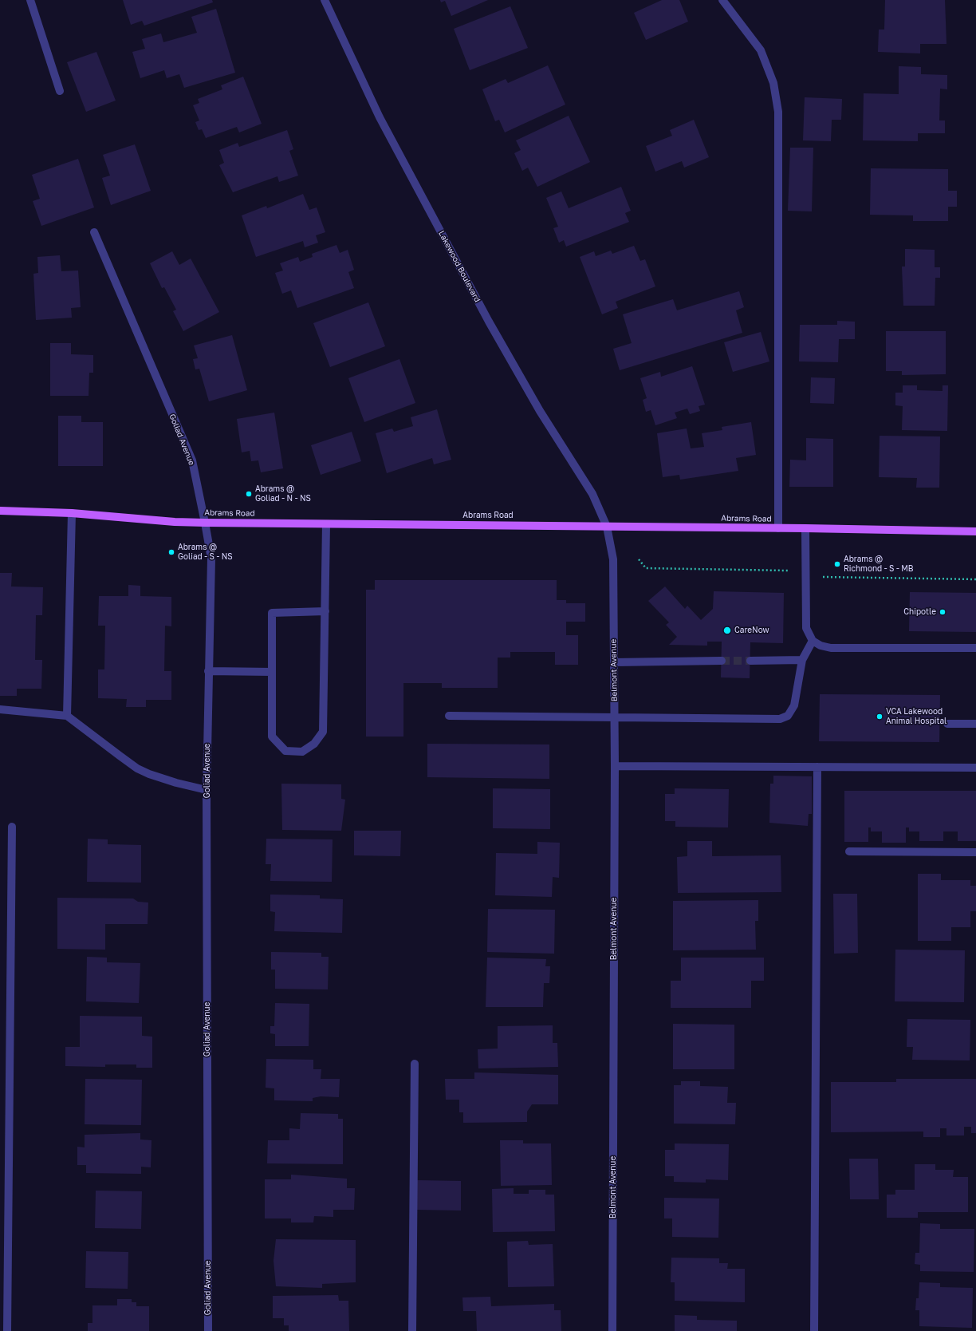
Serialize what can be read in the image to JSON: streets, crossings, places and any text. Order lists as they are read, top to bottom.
{
  "streets": {
    "main road": ["Abrams Road"],
    "street": ["Lakewood Boulevard", "Goliad Avenue", "Belmont Avenue"]
  },
  "crossings": [
    ["Lakewood Boulevard", "Abrams Road"],
    ["Lakewood Boulevard", "Belmont Avenue"],
    ["Goliad Avenue", "Abrams Road"],
    ["Abrams Road", "Belmont Avenue"]
  ],
  "places": [
    "Abrams @ Goliad - N - NS",
    "Abrams @ Goliad - S - NS",
    "Abrams @ Richmond - S - MB",
    "Chipotle",
    "CareNow",
    "VCA Lakewood Animal Hospital"
  ]
}
